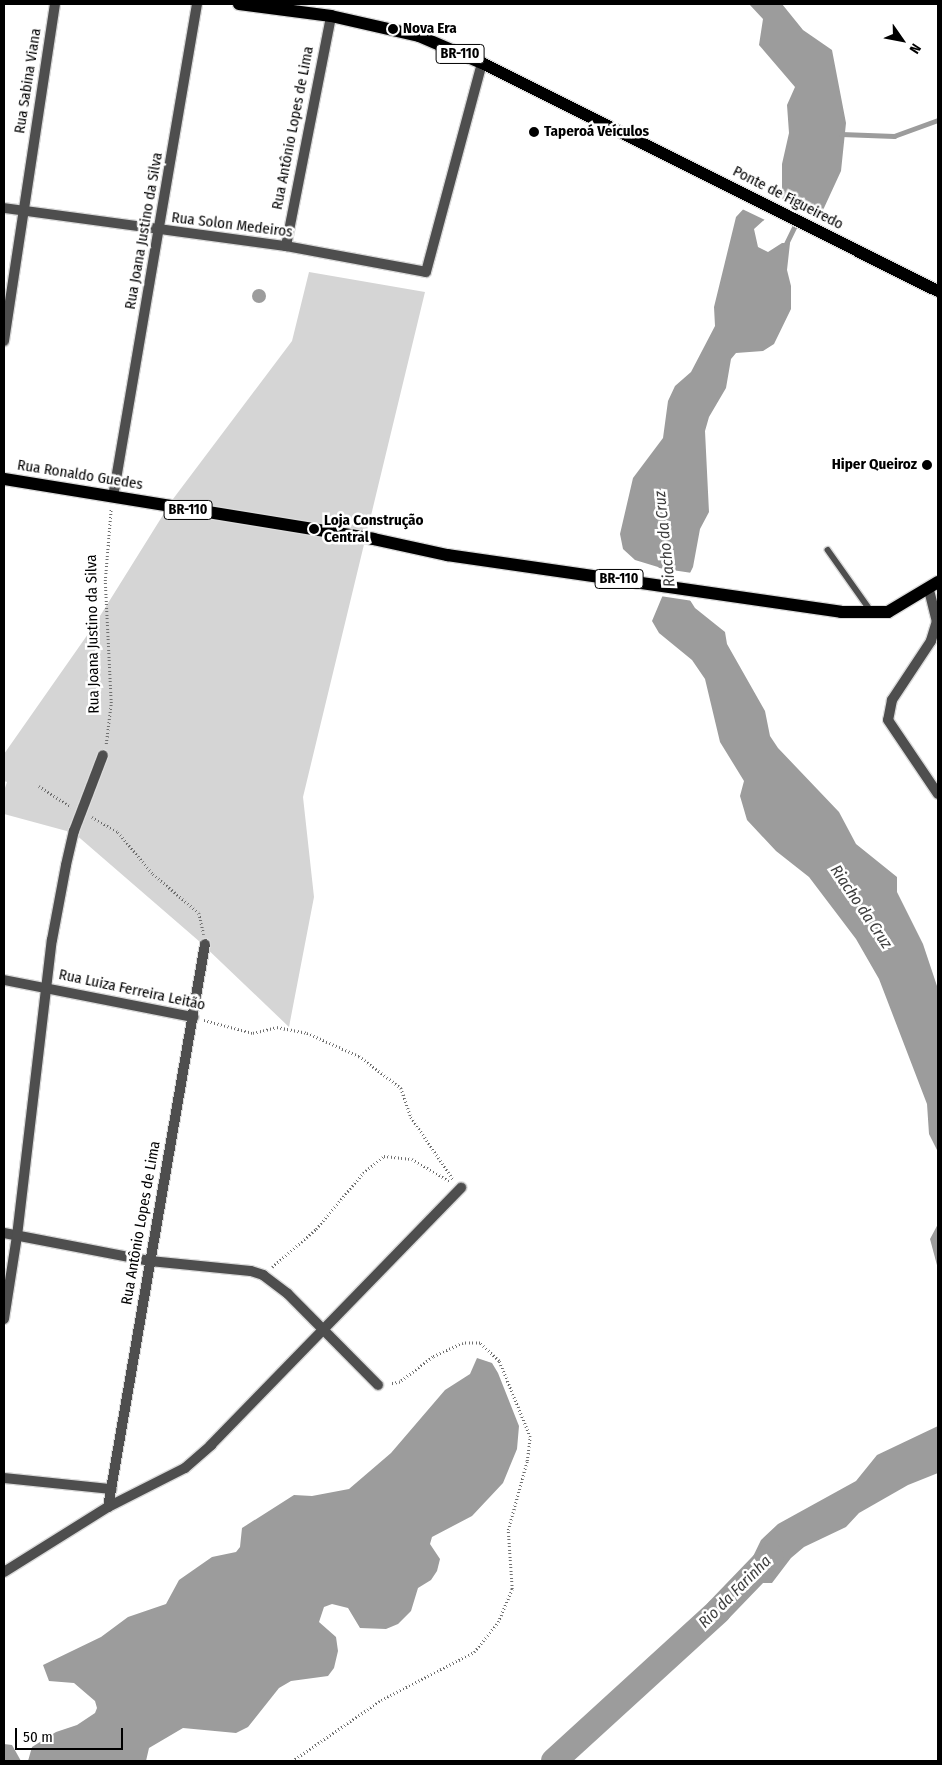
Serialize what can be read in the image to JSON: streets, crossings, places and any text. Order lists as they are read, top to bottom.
{
  "streets": {
    "main road": ["BR-110", "Ponte de Figueiredo", "Rua Ronaldo Guedes"],
    "street": [
      "Rua Sabina Viana",
      "Rua Antônio Lopes de Lima",
      "Rua Solon Medeiros",
      "Rua Joana Justino da Silva",
      "Rua Luiza Ferreira Leitão"
    ]
  },
  "crossings": [
    ["BR-110", "Rua Antônio Lopes de Lima"],
    ["BR-110", "Ponte de Figueiredo"],
    ["BR-110", "Rua Solon Medeiros"],
    ["BR-110", "Rua Ronaldo Guedes"],
    ["Rua Sabina Viana", "Rua Solon Medeiros"],
    ["Rua Antônio Lopes de Lima", "Rua Solon Medeiros"],
    ["Rua Antônio Lopes de Lima", "Rua Luiza Ferreira Leitão"],
    ["Ponte de Figueiredo", "Rua Solon Medeiros"],
    ["Rua Solon Medeiros", "Rua Joana Justino da Silva"],
    ["Rua Joana Justino da Silva", "Rua Ronaldo Guedes"]
  ],
  "water": ["Riacho da Cruz", "Rio da Farinha"],
  "places": [
    "Nova Era",
    "Taperoá Veículos",
    "Hiper Queiroz",
    "Loja Construção Central"
  ],
  "scale_bar": "50 m",
  "north": "bottom right"
}
